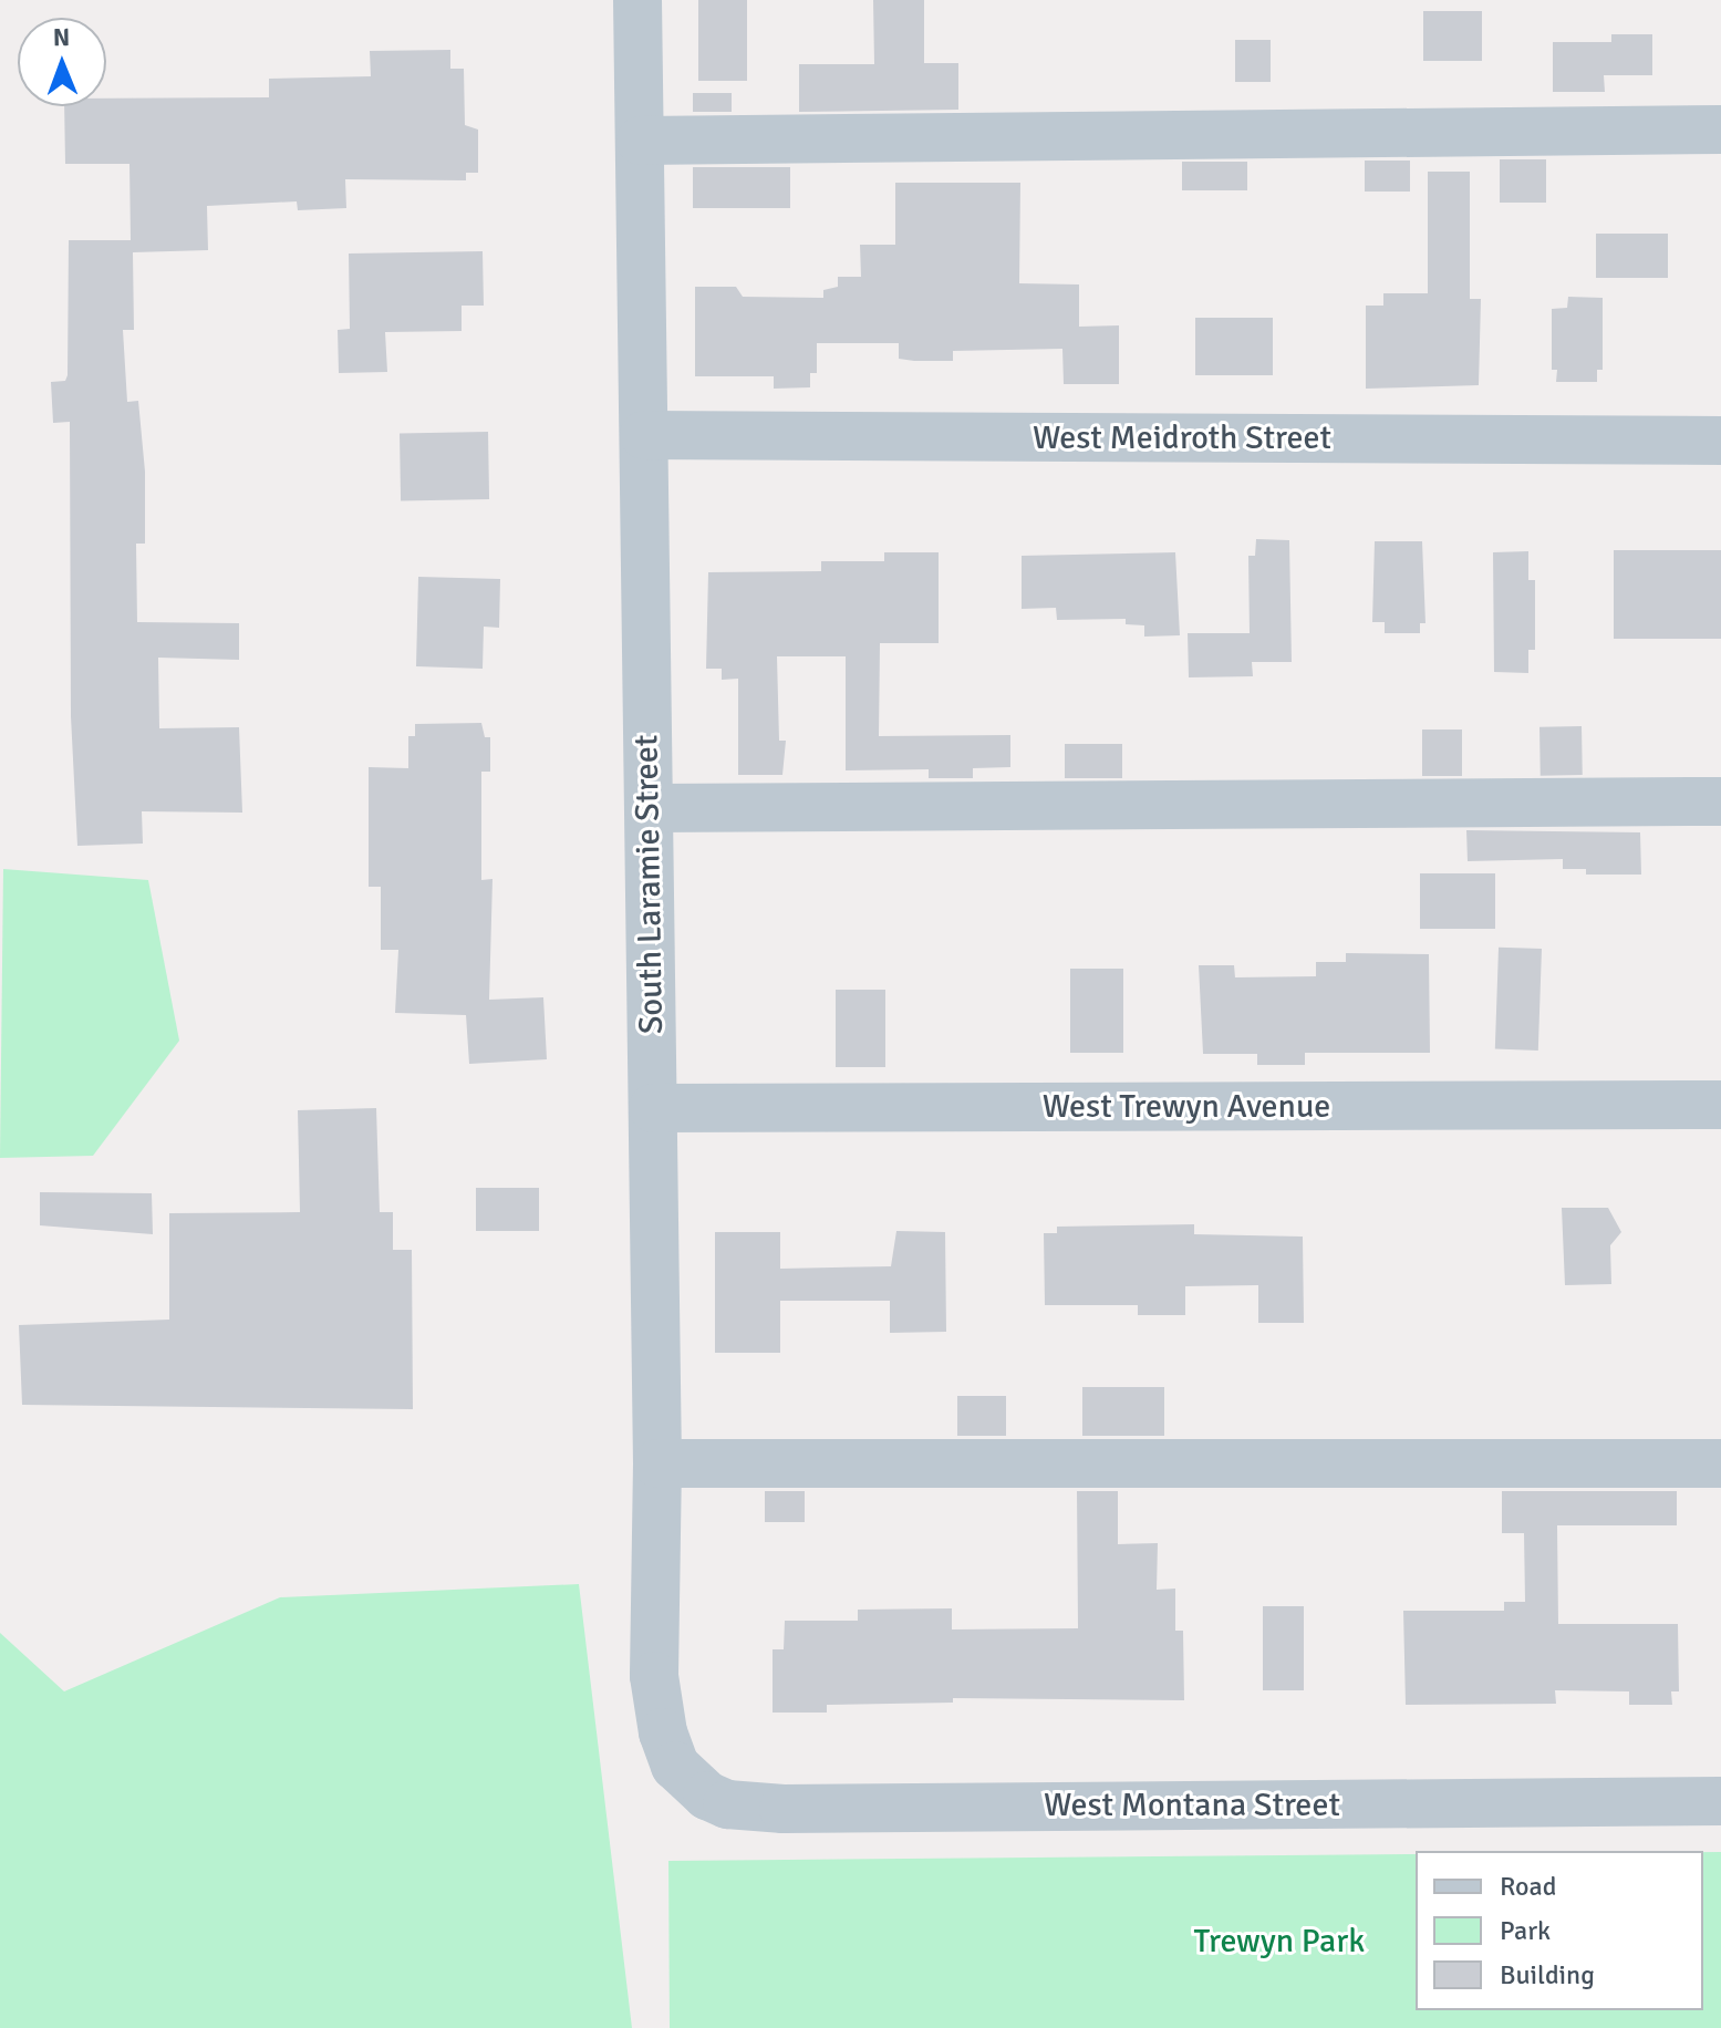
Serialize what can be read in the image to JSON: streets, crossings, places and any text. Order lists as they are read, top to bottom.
{
  "streets": {
    "street": [
      "West Meidroth Street",
      "South Laramie Street",
      "West Trewyn Avenue",
      "West Montana Street"
    ]
  },
  "crossings": [
    ["West Meidroth Street", "South Laramie Street"],
    ["South Laramie Street", "West Trewyn Avenue"],
    ["South Laramie Street", "West Montana Street"]
  ],
  "parks": ["Trewyn Park"],
  "legend": ["Road", "Park", "Building"],
  "north": "top"
}
